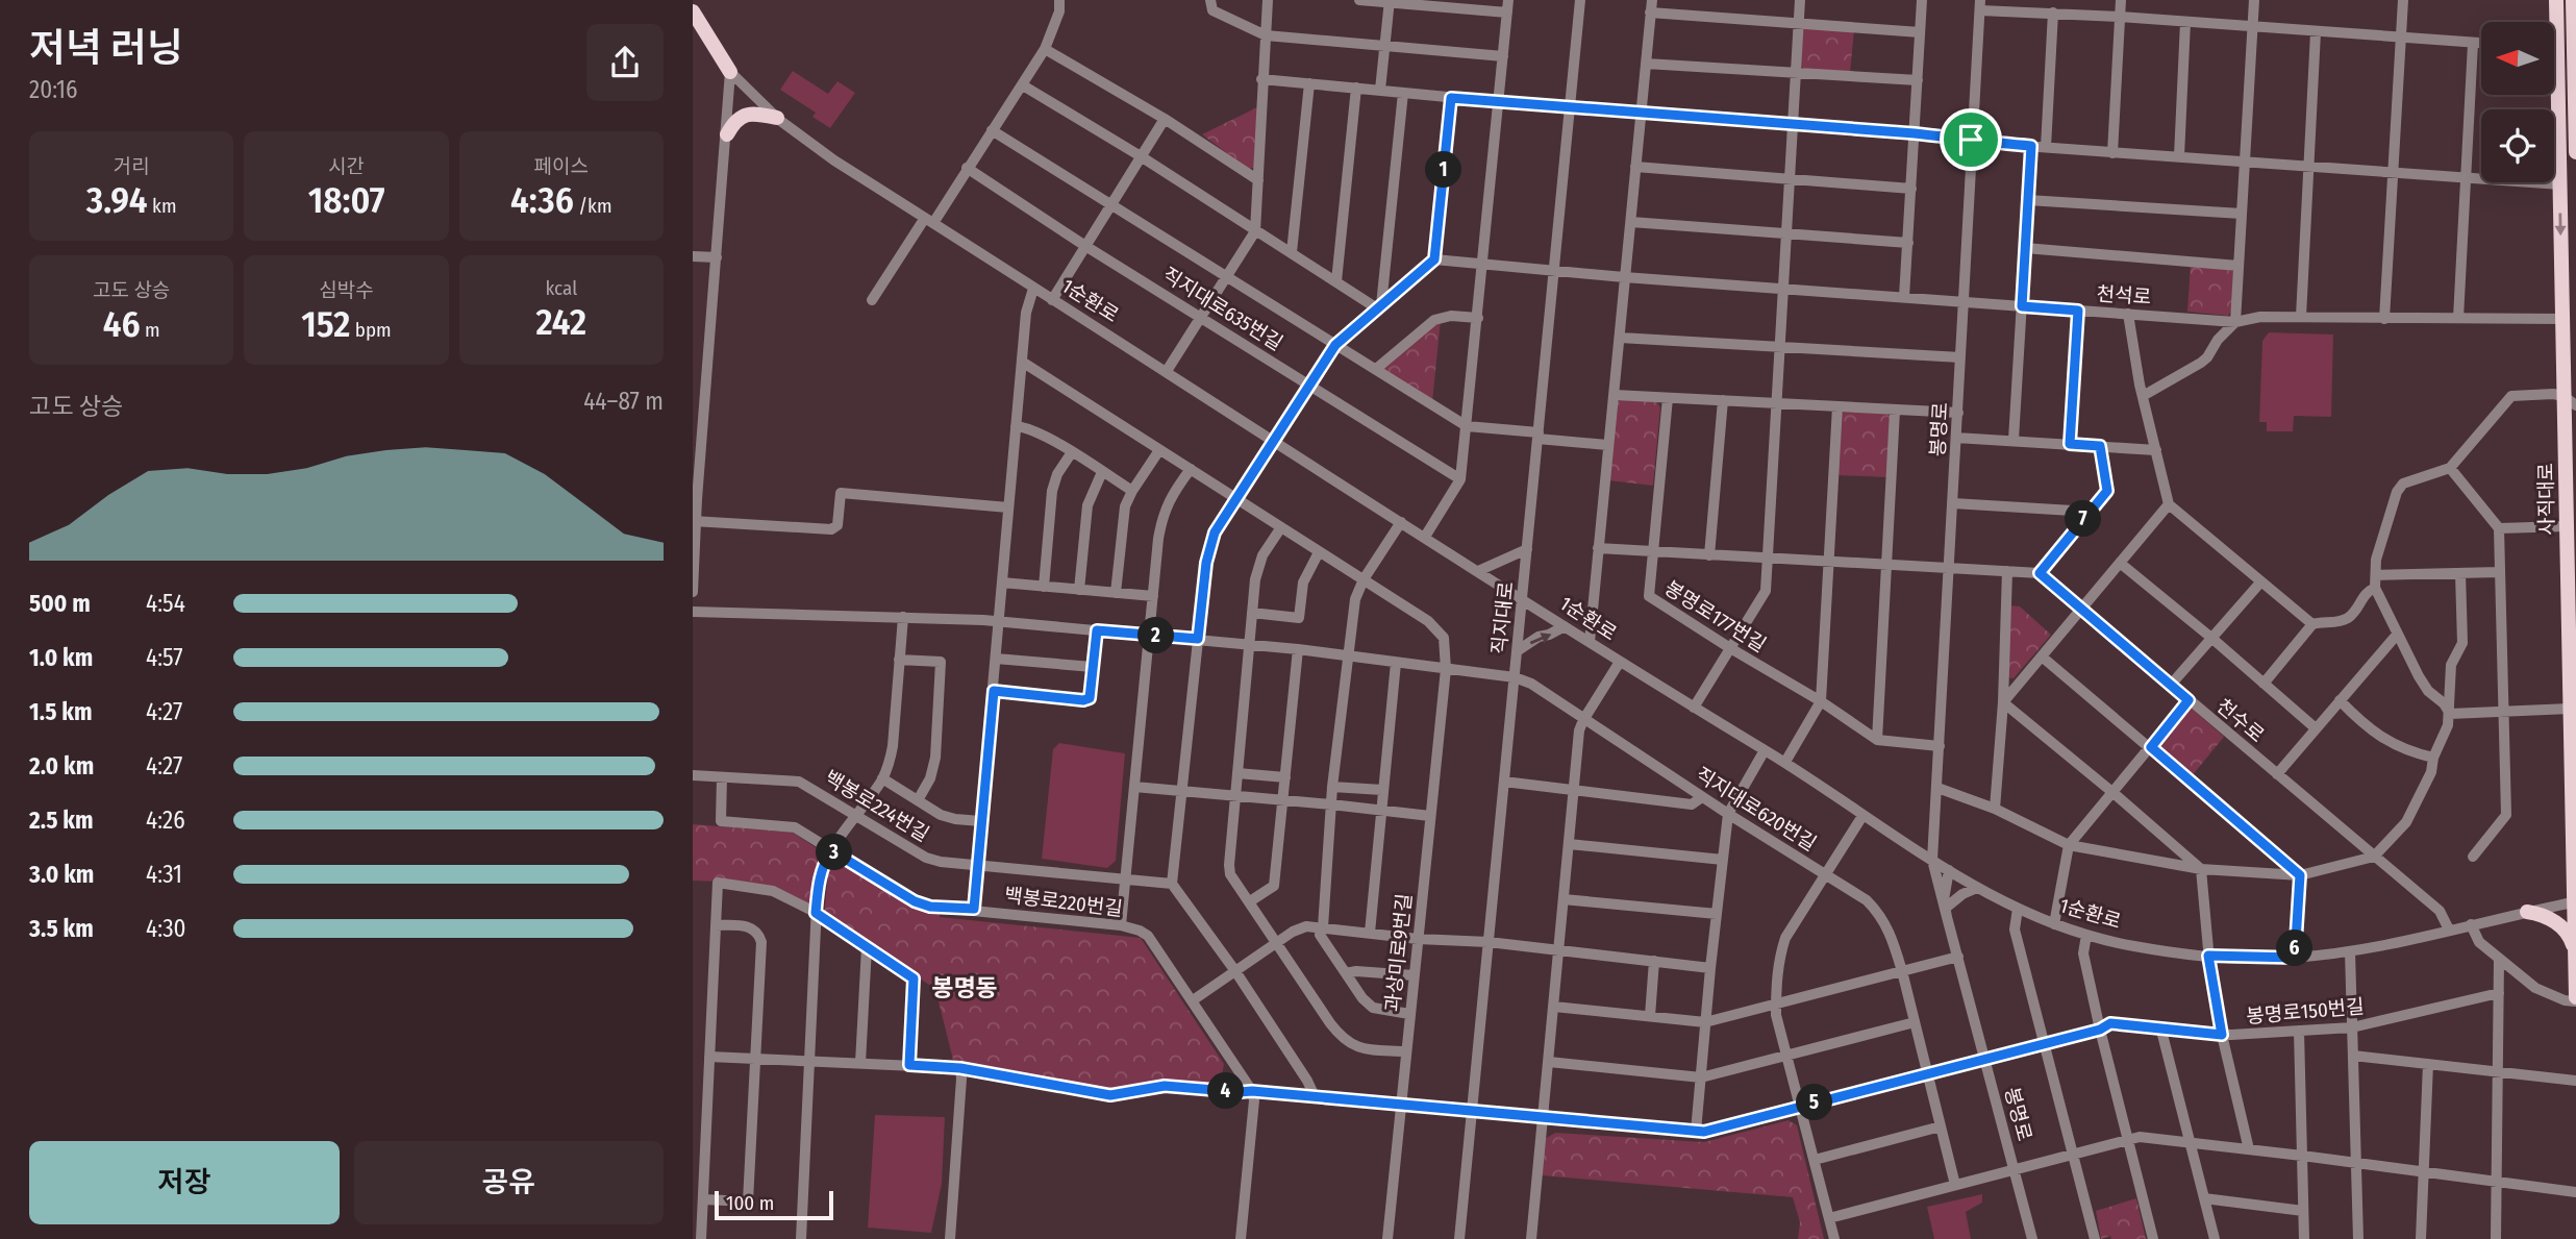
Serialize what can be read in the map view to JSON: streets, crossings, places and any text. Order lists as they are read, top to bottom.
{
  "streets": {
    "main road": ["1순환로", "사직대로"],
    "street": [
      "천석로",
      "직지대로635번길",
      "봉명로",
      "봉명로177번길",
      "직지대로",
      "천수로",
      "백봉로224번길",
      "직지대로620번길",
      "백봉로220번길",
      "과상미로9번길",
      "봉명로150번길"
    ]
  },
  "crossings": [
    ["천석로", "봉명로"],
    ["천석로", "사직대로"],
    ["천석로", "직지대로"],
    ["1순환로", "봉명로"],
    ["1순환로", "사직대로"],
    ["1순환로", "직지대로"],
    ["1순환로", "천수로"],
    ["봉명로", "봉명로177번길"],
    ["봉명로", "봉명로150번길"],
    ["직지대로", "직지대로620번길"],
    ["직지대로", "봉명로150번길"],
    ["백봉로224번길", "백봉로220번길"],
    ["직지대로620번길", "봉명로150번길"],
    ["백봉로220번길", "봉명로150번길"],
    ["과상미로9번길", "봉명로150번길"]
  ],
  "districts": ["봉명동"],
  "scale_bar": "100 m",
  "north": "left",
  "page": {
    "heading": ["저녁 러닝", "20:16"],
    "stats": [
      ["거리", "3.94 km"],
      ["시간", "18:07"],
      ["페이스", "4:36 /km"],
      ["고도 상승", "46 m"],
      ["심박수", "152 bpm"],
      ["kcal", "242"]
    ],
    "pins": [
      "1",
      "7",
      "2",
      "3",
      "6",
      "4",
      "5"
    ],
    "chart": ["고도 상승", "44–87 m"],
    "list": [
      {
        "name": "500 m",
        "note": "4:54"
      },
      {
        "name": "1.0 km",
        "note": "4:57"
      },
      {
        "name": "1.5 km",
        "note": "4:27"
      },
      {
        "name": "2.0 km",
        "note": "4:27"
      },
      {
        "name": "2.5 km",
        "note": "4:26"
      },
      {
        "name": "3.0 km",
        "note": "4:31"
      },
      {
        "name": "3.5 km",
        "note": "4:30"
      }
    ],
    "buttons": ["저장", "공유"],
    "scale": "100 m"
  }
}
